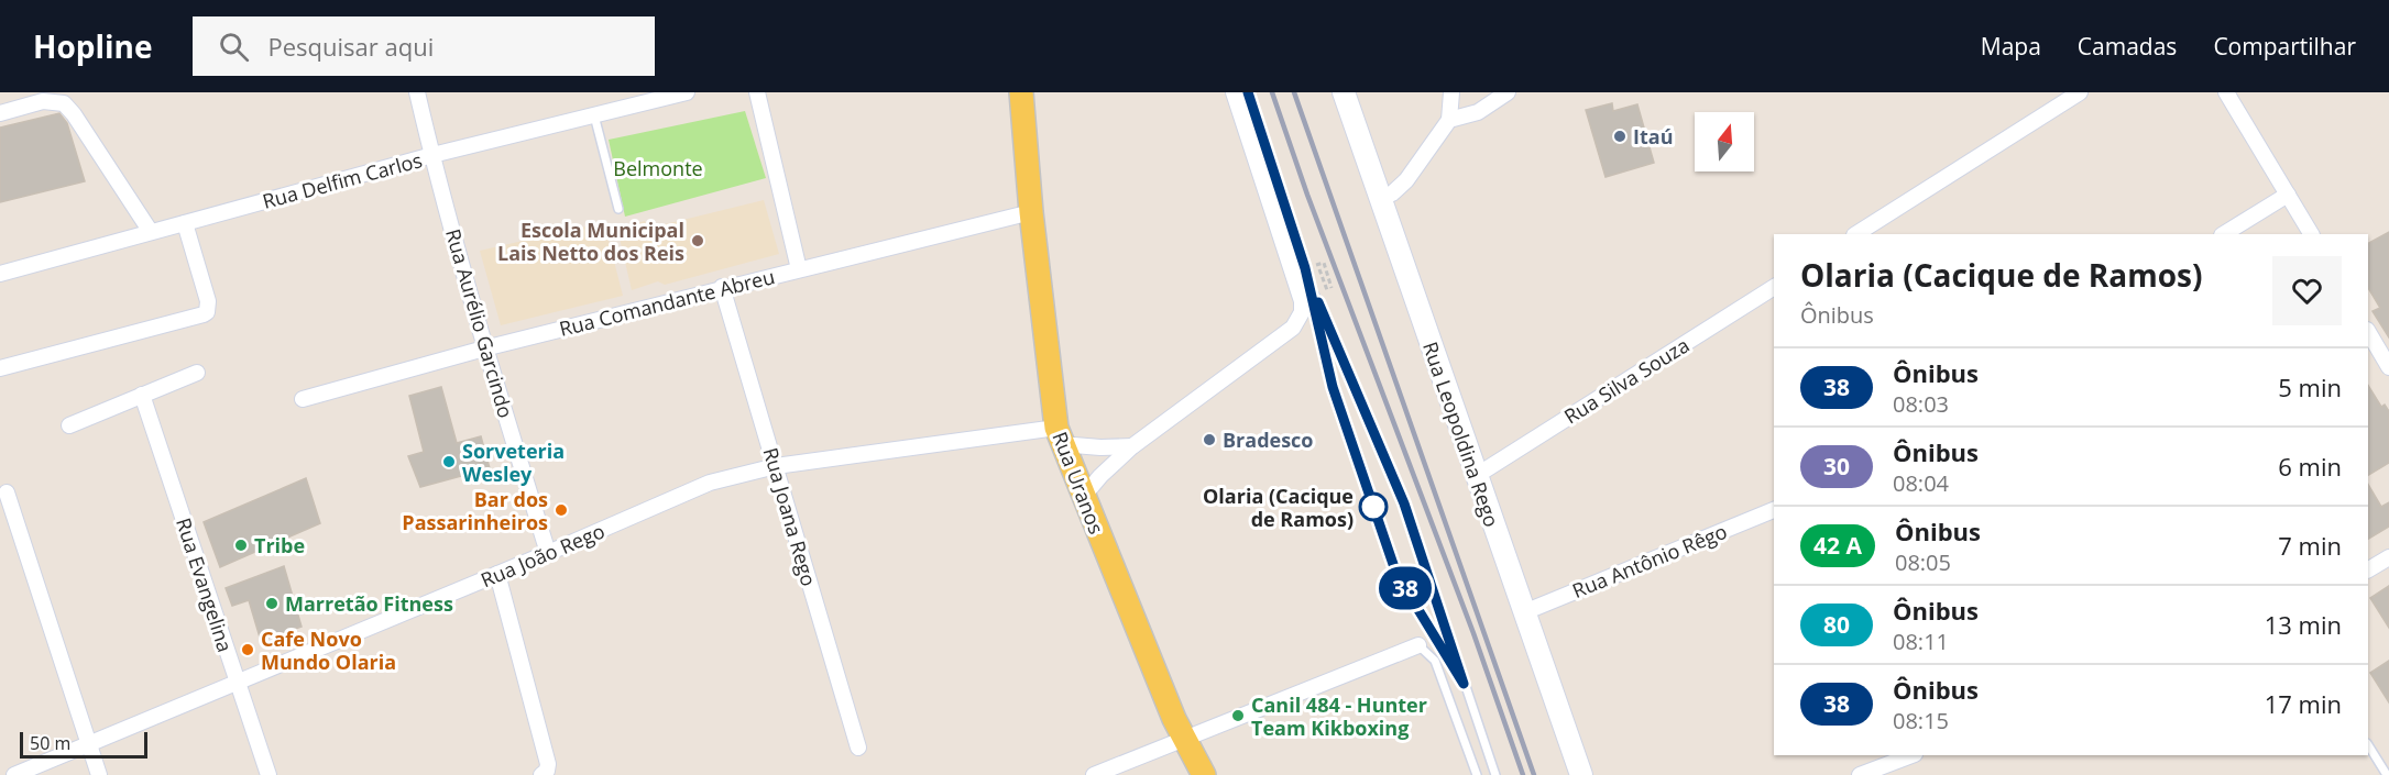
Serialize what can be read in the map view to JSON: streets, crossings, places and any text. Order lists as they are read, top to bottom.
{
  "streets": {
    "main road": ["Rua Leopoldina Rego", "Rua Uranos"],
    "street": [
      "Rua Delfim Carlos",
      "Rua Comandante Abreu",
      "Rua Aurélio Garcindo",
      "Rua Silva Souza",
      "Rua Joana Rego",
      "Rua João Rego",
      "Rua Antônio Rêgo",
      "Rua Evangelina"
    ]
  },
  "crossings": [
    ["Rua Delfim Carlos", "Rua Aurélio Garcindo"],
    ["Rua Comandante Abreu", "Rua Aurélio Garcindo"],
    ["Rua Comandante Abreu", "Rua Uranos"],
    ["Rua Comandante Abreu", "Rua Joana Rego"],
    ["Rua Aurélio Garcindo", "Rua João Rego"],
    ["Rua Silva Souza", "Rua Leopoldina Rego"],
    ["Rua Leopoldina Rego", "Rua Antônio Rêgo"],
    ["Rua Uranos", "Rua João Rego"],
    ["Rua Joana Rego", "Rua João Rego"],
    ["Rua João Rego", "Rua Evangelina"]
  ],
  "parks": ["Belmonte"],
  "places": [
    "Itaú",
    "Escola Municipal Lais Netto dos Reis",
    "Bradesco",
    "Sorveteria Wesley",
    "Olaria (Cacique de Ramos)",
    "Bar dos Passarinheiros",
    "Tribe",
    "Marretão Fitness",
    "Cafe Novo Mundo Olaria",
    "Canil 484 - Hunter Team Kikboxing"
  ],
  "lines": ["bus line 38"],
  "scale_bar": "50 m",
  "north": "top",
  "page": {
    "header": "Hopline",
    "search": "Pesquisar aqui",
    "nav": ["Mapa", "Camadas", "Compartilhar"],
    "on_map": "38",
    "heading": ["Olaria (Cacique de Ramos)", "Ônibus"],
    "list": [
      {
        "mark": "38",
        "name": "Ônibus",
        "note": "08:03",
        "value": "5 min"
      },
      {
        "mark": "30",
        "name": "Ônibus",
        "note": "08:04",
        "value": "6 min"
      },
      {
        "mark": "42 A",
        "name": "Ônibus",
        "note": "08:05",
        "value": "7 min"
      },
      {
        "mark": "80",
        "name": "Ônibus",
        "note": "08:11",
        "value": "13 min"
      },
      {
        "mark": "38",
        "name": "Ônibus",
        "note": "08:15",
        "value": "17 min"
      }
    ],
    "scale": "50 m"
  }
}
